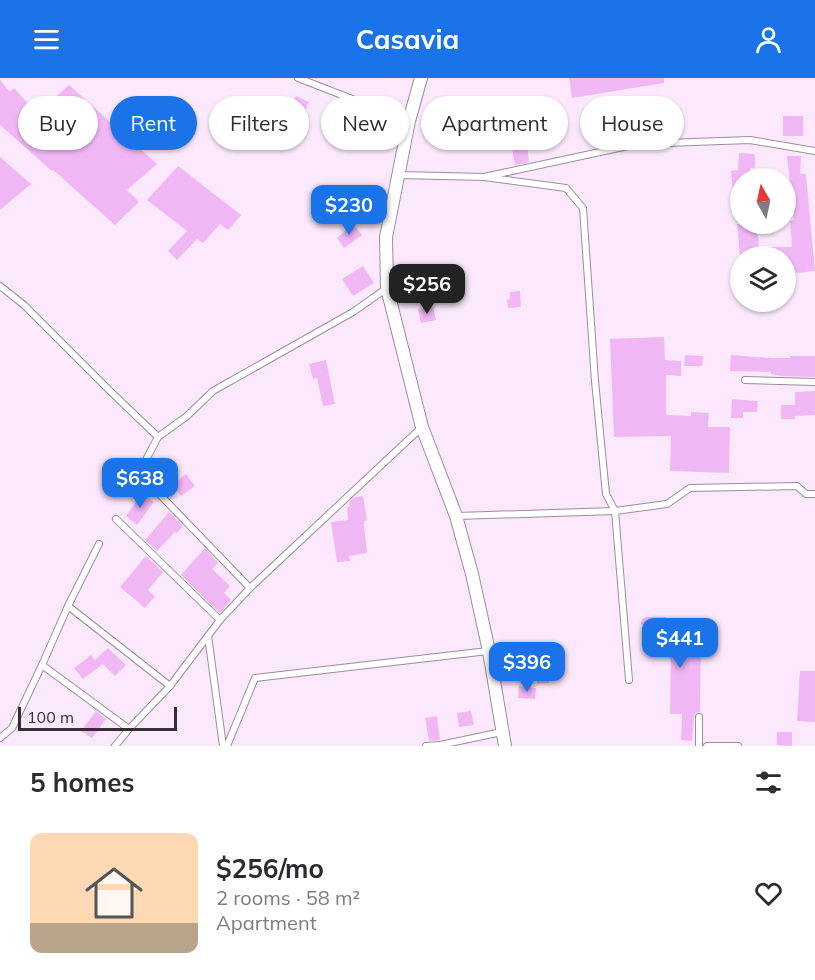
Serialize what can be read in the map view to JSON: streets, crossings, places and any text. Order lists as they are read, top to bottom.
{
  "scale_bar": "100 m",
  "north": "top",
  "page": {
    "header": "Casavia",
    "chip": [
      "Buy",
      "Rent",
      "Filters",
      "New",
      "Apartment",
      "House"
    ],
    "price": [
      "$230",
      "$256",
      "$638",
      "$441",
      "$396"
    ],
    "scale": "100 m",
    "heading": "5 homes",
    "list": [
      {
        "name": "$256/mo",
        "note": "2 rooms · 58 m² · Apartment"
      }
    ]
  }
}
